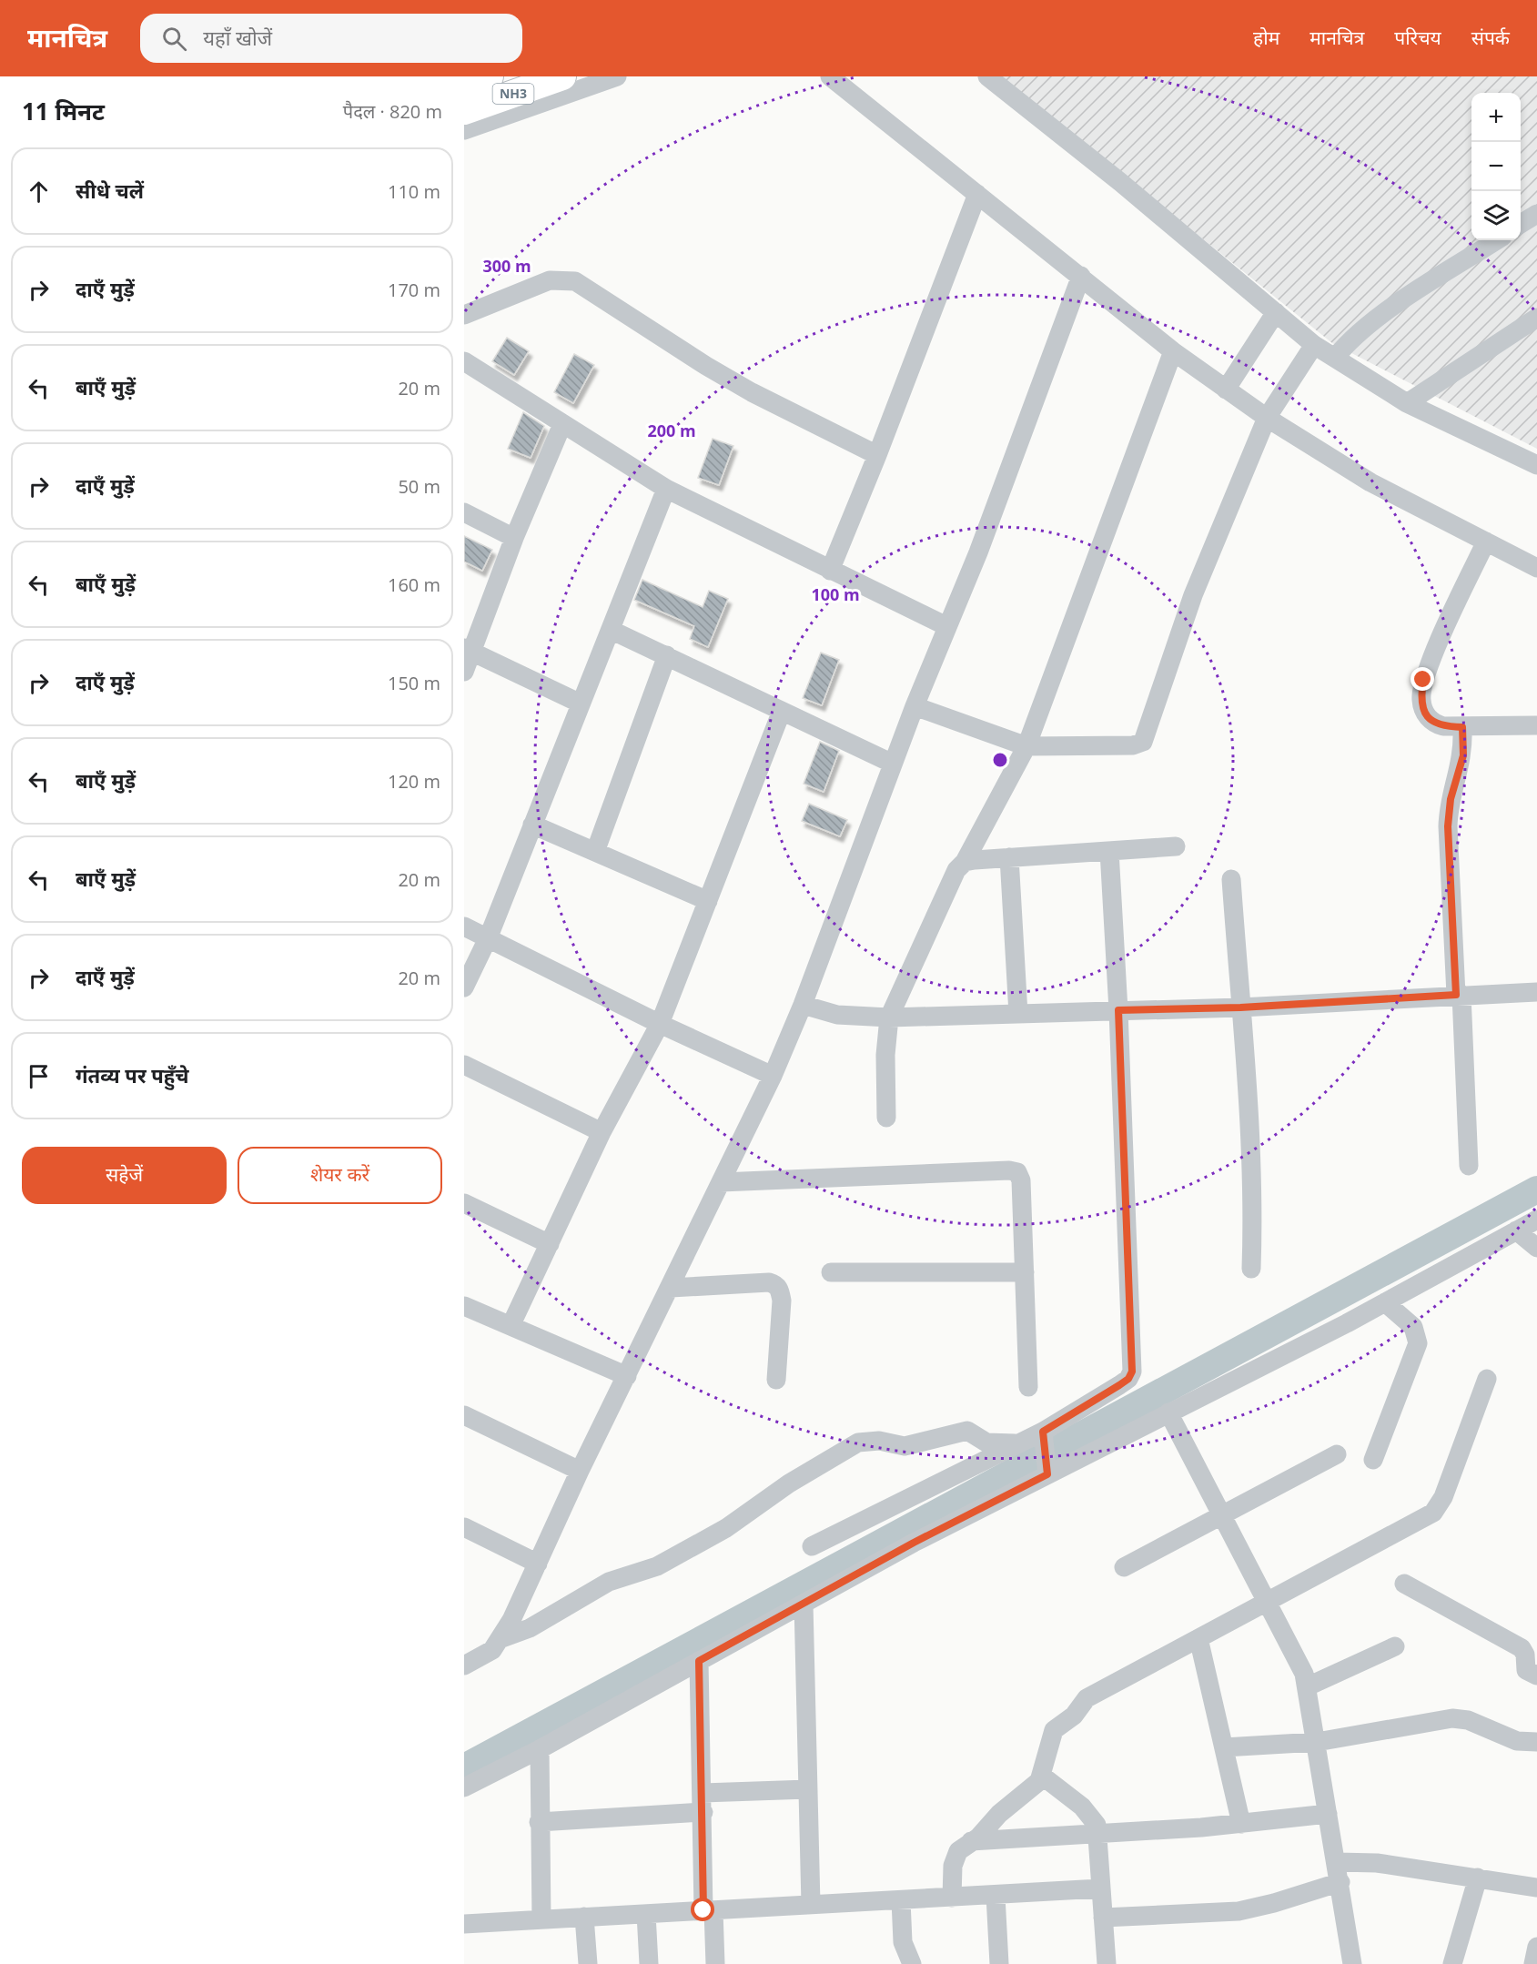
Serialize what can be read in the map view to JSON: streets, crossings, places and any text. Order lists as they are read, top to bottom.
{
  "streets": {
    "highway": ["NH3"]
  },
  "page": {
    "header": "मानचित्र",
    "search": "यहाँ खोजें",
    "nav": [
      "होम",
      "मानचित्र",
      "परिचय",
      "संपर्क"
    ],
    "heading": ["11 मिनट", "पैदल · 820 m"],
    "map_buttons": ["+", "−"],
    "list": [
      ["सीधे चलें", "110 m"],
      ["दाएँ मुड़ें", "170 m"],
      ["बाएँ मुड़ें", "20 m"],
      ["दाएँ मुड़ें", "50 m"],
      ["बाएँ मुड़ें", "160 m"],
      ["दाएँ मुड़ें", "150 m"],
      ["बाएँ मुड़ें", "120 m"],
      ["बाएँ मुड़ें", "20 m"],
      ["दाएँ मुड़ें", "20 m"],
      "गंतव्य पर पहुँचे"
    ],
    "buttons": ["सहेजें", "शेयर करें"]
  },
  "rings": ["300 m", "200 m", "100 m"]
}
